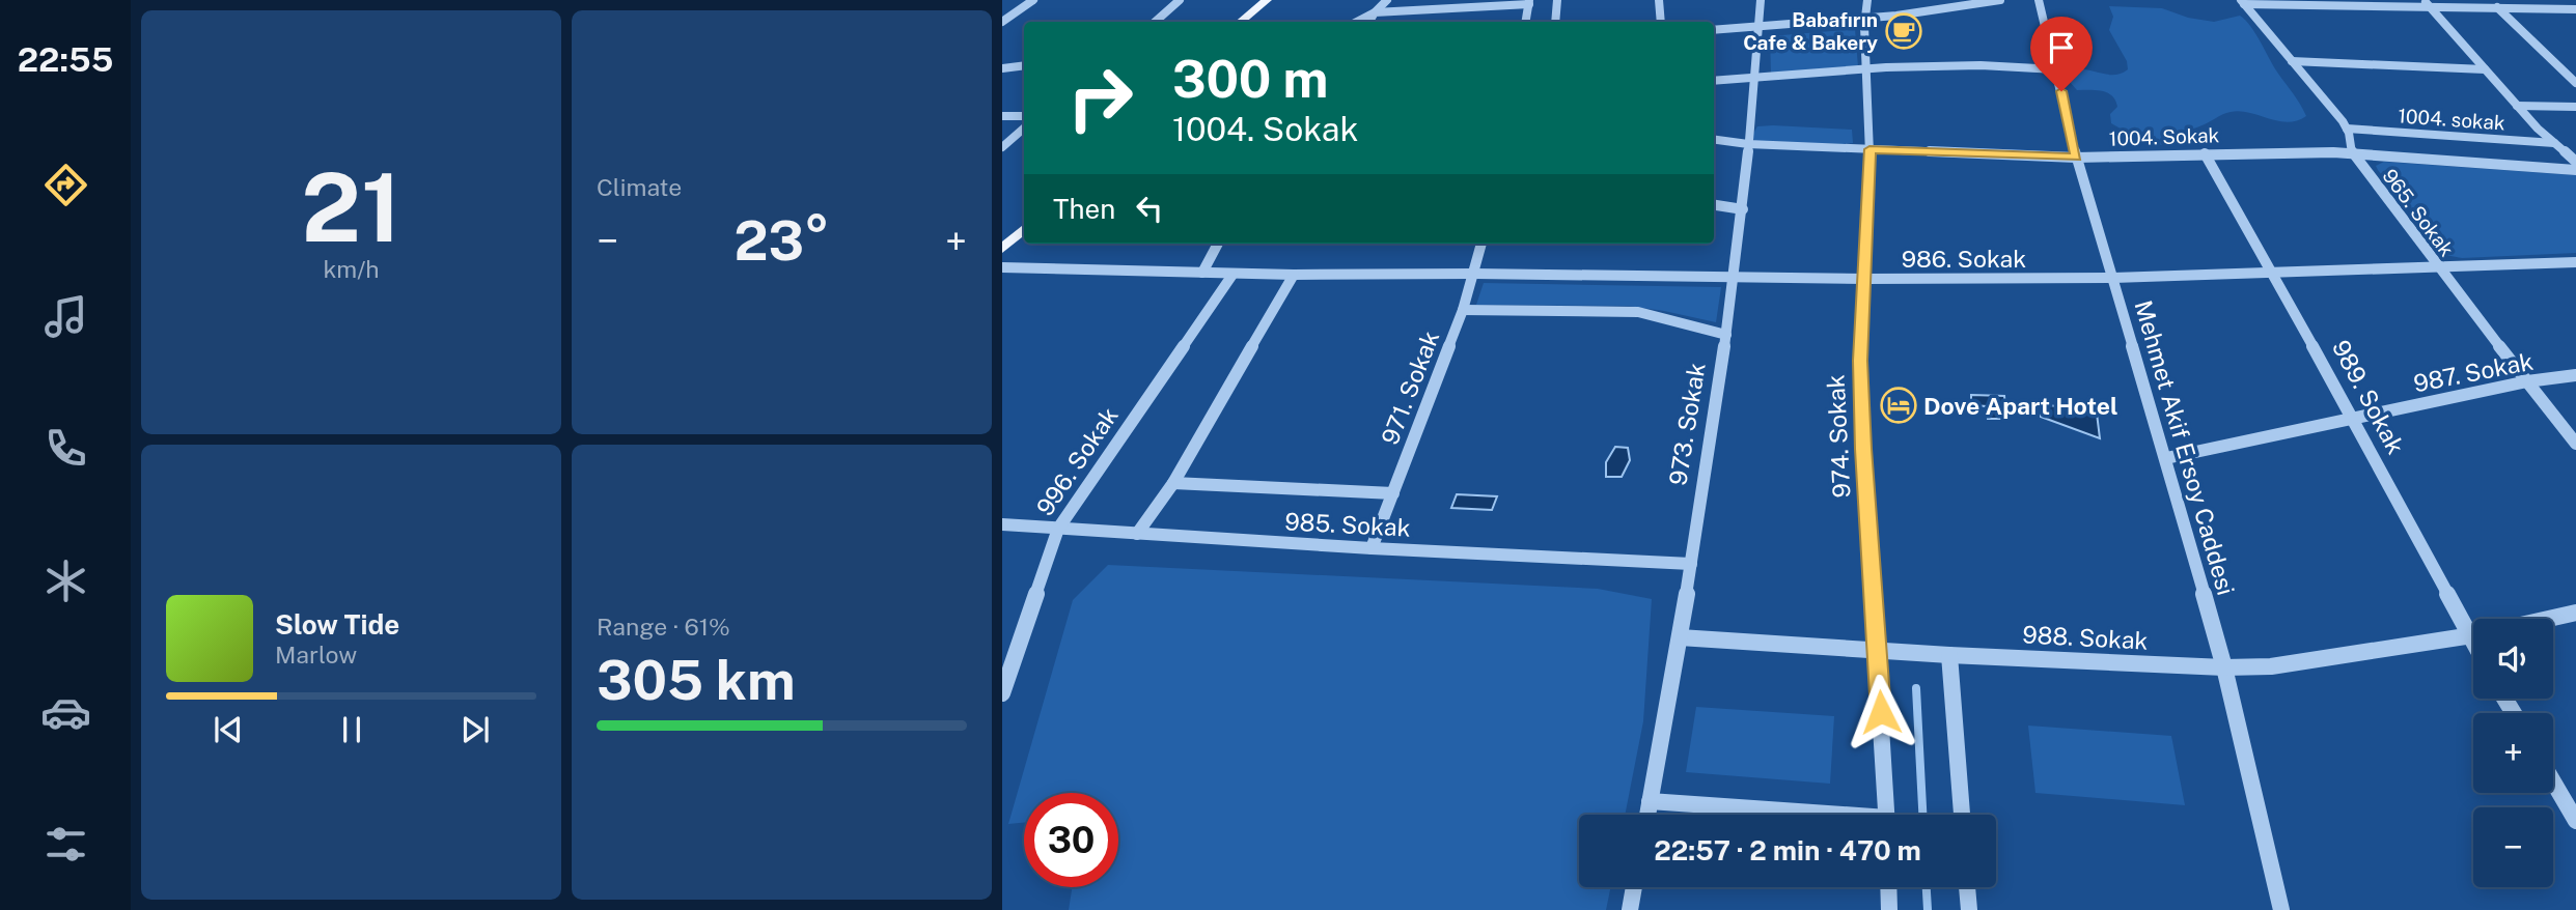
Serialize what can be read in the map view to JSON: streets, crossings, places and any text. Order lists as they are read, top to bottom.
{
  "streets": {
    "street": [
      "1004. sokak",
      "1004. Sokak",
      "965. Sokak",
      "986. Sokak",
      "987. Sokak",
      "971. Sokak",
      "989. Sokak",
      "973. Sokak",
      "974. Sokak",
      "Mehmet Akif Ersoy Caddesi",
      "996. Sokak",
      "985. Sokak",
      "988. Sokak"
    ]
  },
  "crossings": [
    ["1004. sokak", "965. Sokak"],
    ["1004. Sokak", "965. Sokak"],
    ["1004. Sokak", "989. Sokak"],
    ["1004. Sokak", "973. Sokak"],
    ["1004. Sokak", "974. Sokak"],
    ["1004. Sokak", "Mehmet Akif Ersoy Caddesi"],
    ["965. Sokak", "986. Sokak"],
    ["965. Sokak", "987. Sokak"],
    ["986. Sokak", "971. Sokak"],
    ["986. Sokak", "989. Sokak"],
    ["986. Sokak", "973. Sokak"],
    ["986. Sokak", "974. Sokak"],
    ["986. Sokak", "Mehmet Akif Ersoy Caddesi"],
    ["986. Sokak", "996. Sokak"],
    ["987. Sokak", "989. Sokak"],
    ["987. Sokak", "Mehmet Akif Ersoy Caddesi"],
    ["971. Sokak", "985. Sokak"],
    ["989. Sokak", "988. Sokak"],
    ["973. Sokak", "985. Sokak"],
    ["973. Sokak", "988. Sokak"],
    ["974. Sokak", "988. Sokak"],
    ["Mehmet Akif Ersoy Caddesi", "988. Sokak"],
    ["996. Sokak", "985. Sokak"]
  ],
  "places": {
    "cafe": ["Babafırın Cafe & Bakery"],
    "hotel": ["Dove Apart Hotel"]
  },
  "page": {
    "tabs": "22:55",
    "tile": [
      ["21", "km/h"],
      "Climate",
      ["Range · 61%", "305 km"]
    ],
    "turn": ["300 m", "1004. Sokak"],
    "then": "Then",
    "heat": ["−", "23°", "+"],
    "song": ["Slow Tide", "Marlow"],
    "map_buttons": ["+", "−"],
    "limit": "30",
    "trip": "22:57 · 2 min · 470 m"
  }
}
